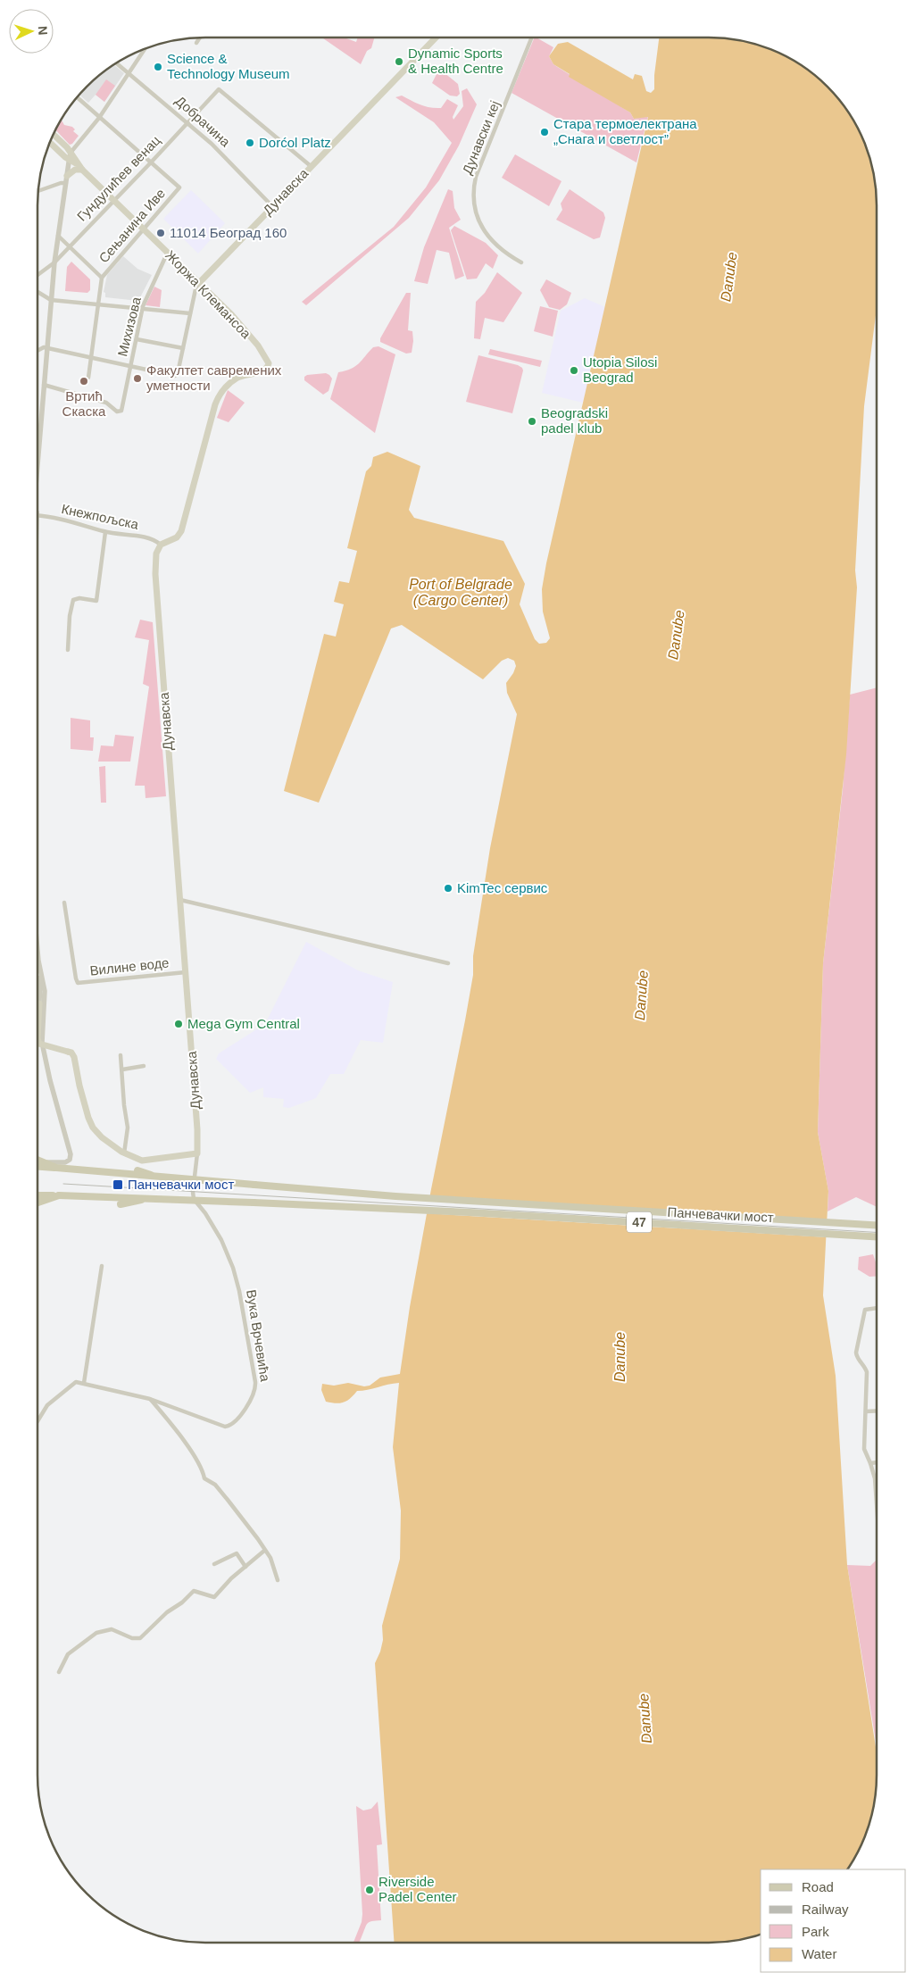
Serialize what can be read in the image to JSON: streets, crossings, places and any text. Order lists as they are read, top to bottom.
{
  "streets": {
    "main road": [
      "Дунавска",
      "Жоржа Клемансоа",
      "Панчевачки мост",
      "47"
    ],
    "street": [
      "Добрачина",
      "Дунавски кеј",
      "Гундулићев венац",
      "Сењанина Иве",
      "Михизова",
      "Кнежпољска",
      "Вилине воде",
      "Вука Врчевића"
    ]
  },
  "crossings": [
    ["Добрачина", "Гундулићев венац"],
    ["Добрачина", "Дунавска"],
    ["Гундулићев венац", "Дунавска"],
    ["Гундулићев венац", "Сењанина Иве"],
    ["Гундулићев венац", "Жоржа Клемансоа"],
    ["Дунавска", "Жоржа Клемансоа"],
    ["Дунавска", "Михизова"],
    ["Дунавска", "Кнежпољска"],
    ["Дунавска", "Вилине воде"],
    ["Дунавска", "Вука Врчевића"],
    ["Сењанина Иве", "Жоржа Клемансоа"],
    ["Жоржа Клемансоа", "Михизова"],
    ["Жоржа Клемансоа", "Кнежпољска"],
    ["Панчевачки мост", "47"]
  ],
  "water": ["Danube", "Port of Belgrade (Cargo Center)"],
  "places": {
    "other": [
      "Dynamic Sports & Health Centre",
      "Science & Technology Museum",
      "Стара термоелектрана „Снага и светлост”",
      "Dorćol Platz",
      "11014 Београд 160",
      "Utopia Silosi Beograd",
      "Факултет савремених уметности",
      "Вртић Скаска",
      "Beogradski padel klub",
      "KimTec сервис",
      "Mega Gym Central",
      "Riverside Padel Center"
    ],
    "transit": ["Панчевачки мост"]
  },
  "legend": [
    "Road",
    "Railway",
    "Park",
    "Water"
  ],
  "north": "right"
}
